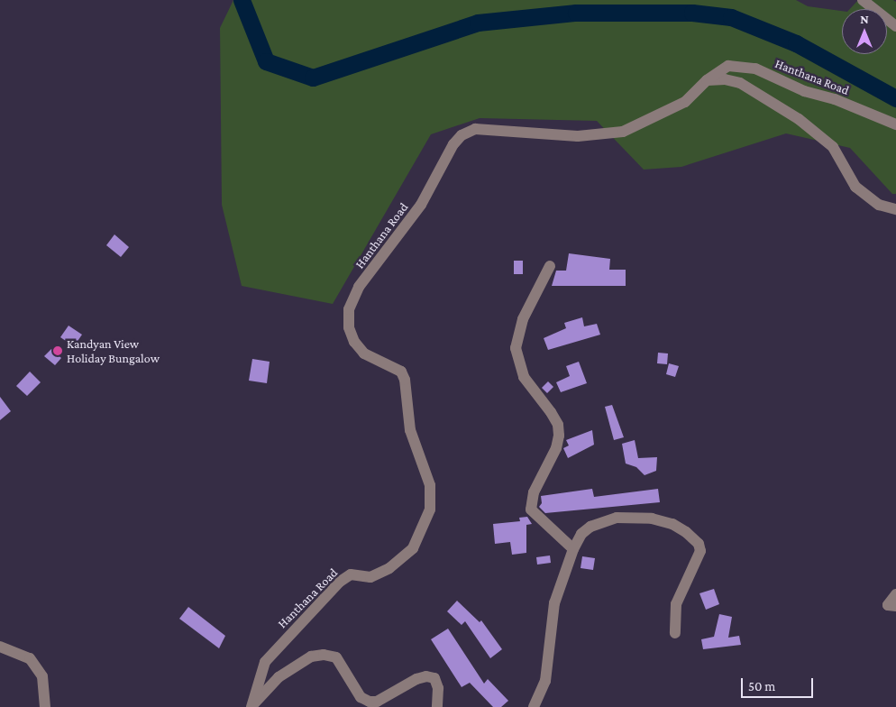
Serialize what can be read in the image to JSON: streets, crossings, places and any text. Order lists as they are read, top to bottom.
{
  "streets": {
    "street": ["Hanthana Road"]
  },
  "places": ["Kandyan View Holiday Bungalow"],
  "scale_bar": "50 m",
  "north": "top"
}
